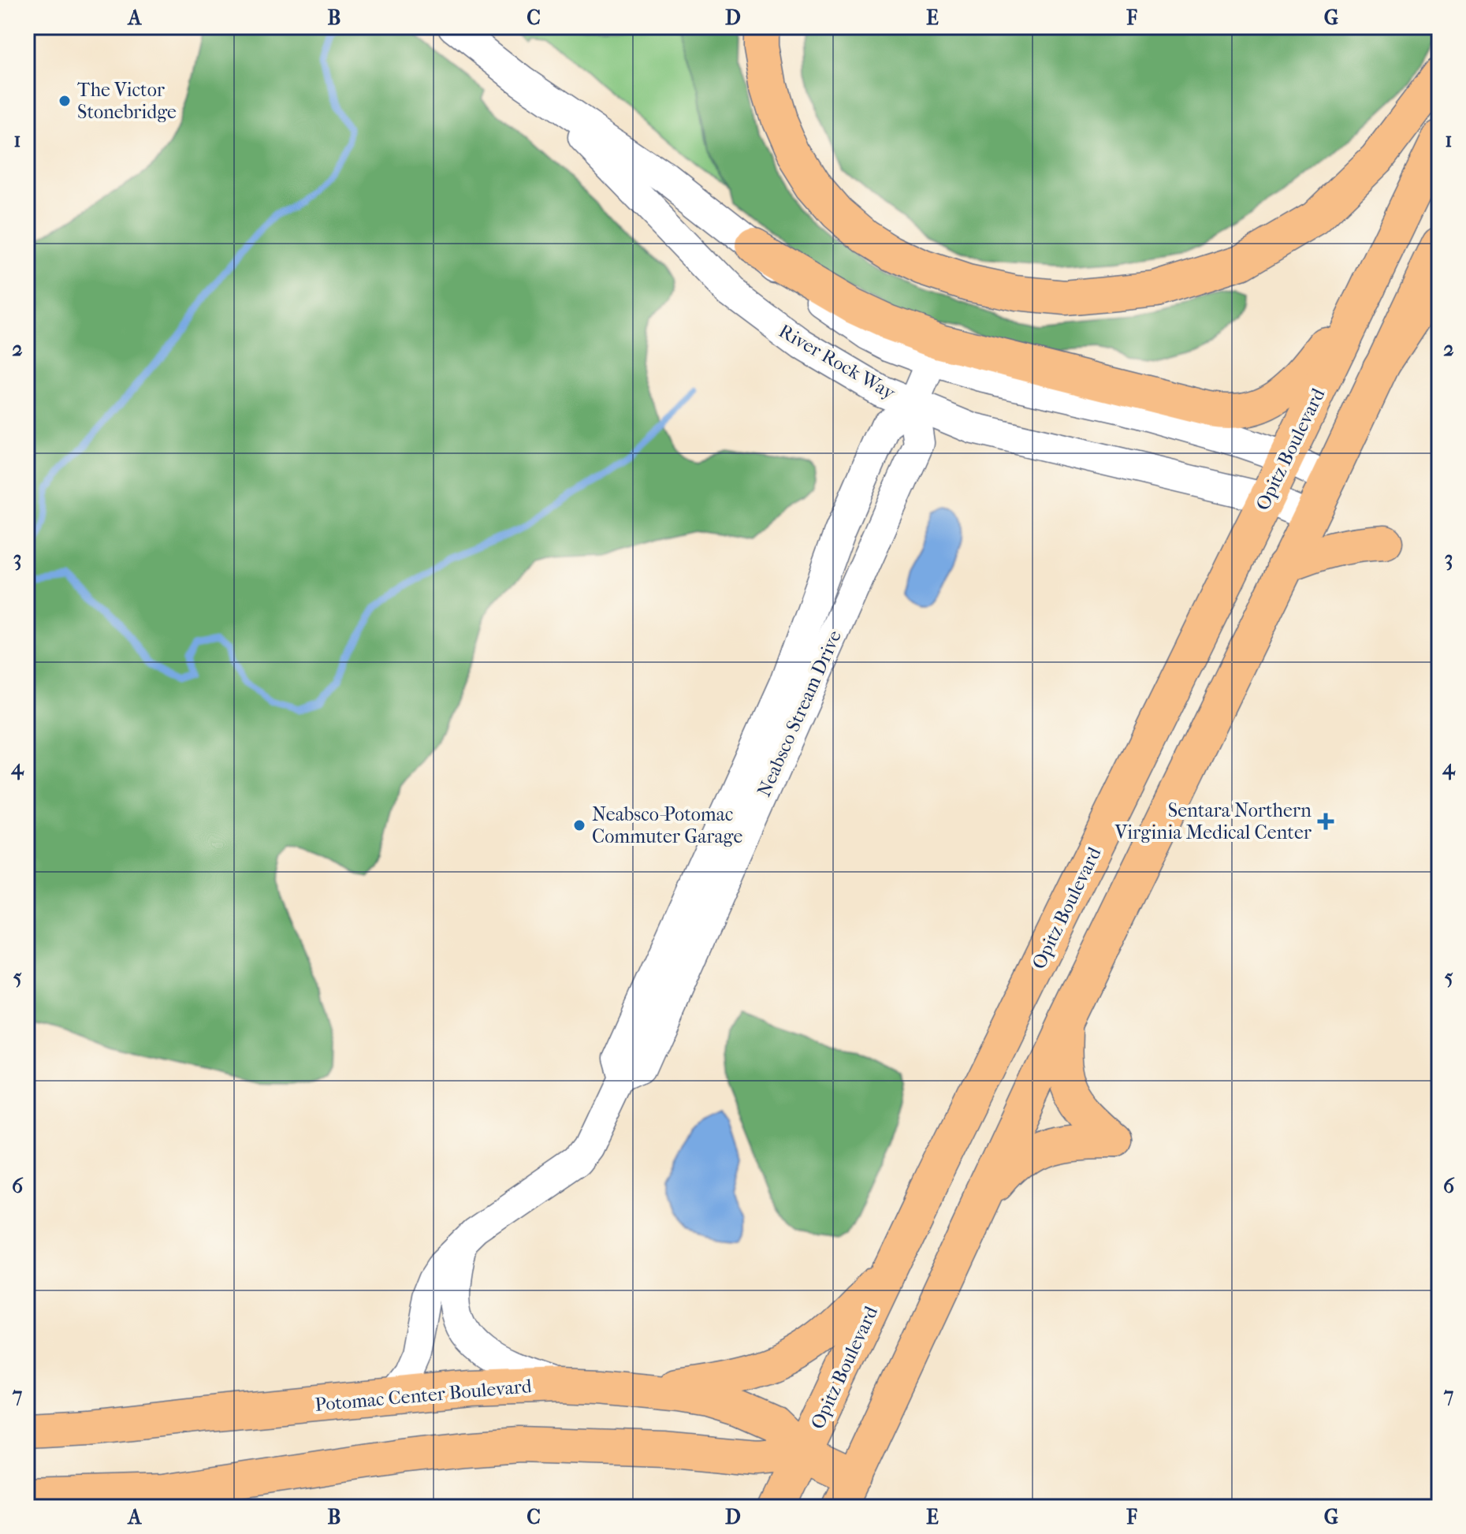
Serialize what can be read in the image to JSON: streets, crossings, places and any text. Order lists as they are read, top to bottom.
{
  "streets": {
    "main road": ["Opitz Boulevard", "Potomac Center Boulevard"],
    "street": ["River Rock Way", "Neabsco Stream Drive"]
  },
  "crossings": [
    ["River Rock Way", "Opitz Boulevard"],
    ["River Rock Way", "Neabsco Stream Drive"],
    ["Opitz Boulevard", "Potomac Center Boulevard"],
    ["Neabsco Stream Drive", "Potomac Center Boulevard"]
  ],
  "places": {
    "other": ["The Victor Stonebridge", "Neabsco-Potomac Commuter Garage"],
    "health": ["Sentara Northern Virginia Medical Center"]
  },
  "grid": {
    "columns": [
      "A",
      "B",
      "C",
      "D",
      "E",
      "F",
      "G"
    ],
    "rows": [
      "1",
      "2",
      "3",
      "4",
      "5",
      "6",
      "7"
    ]
  }
}
